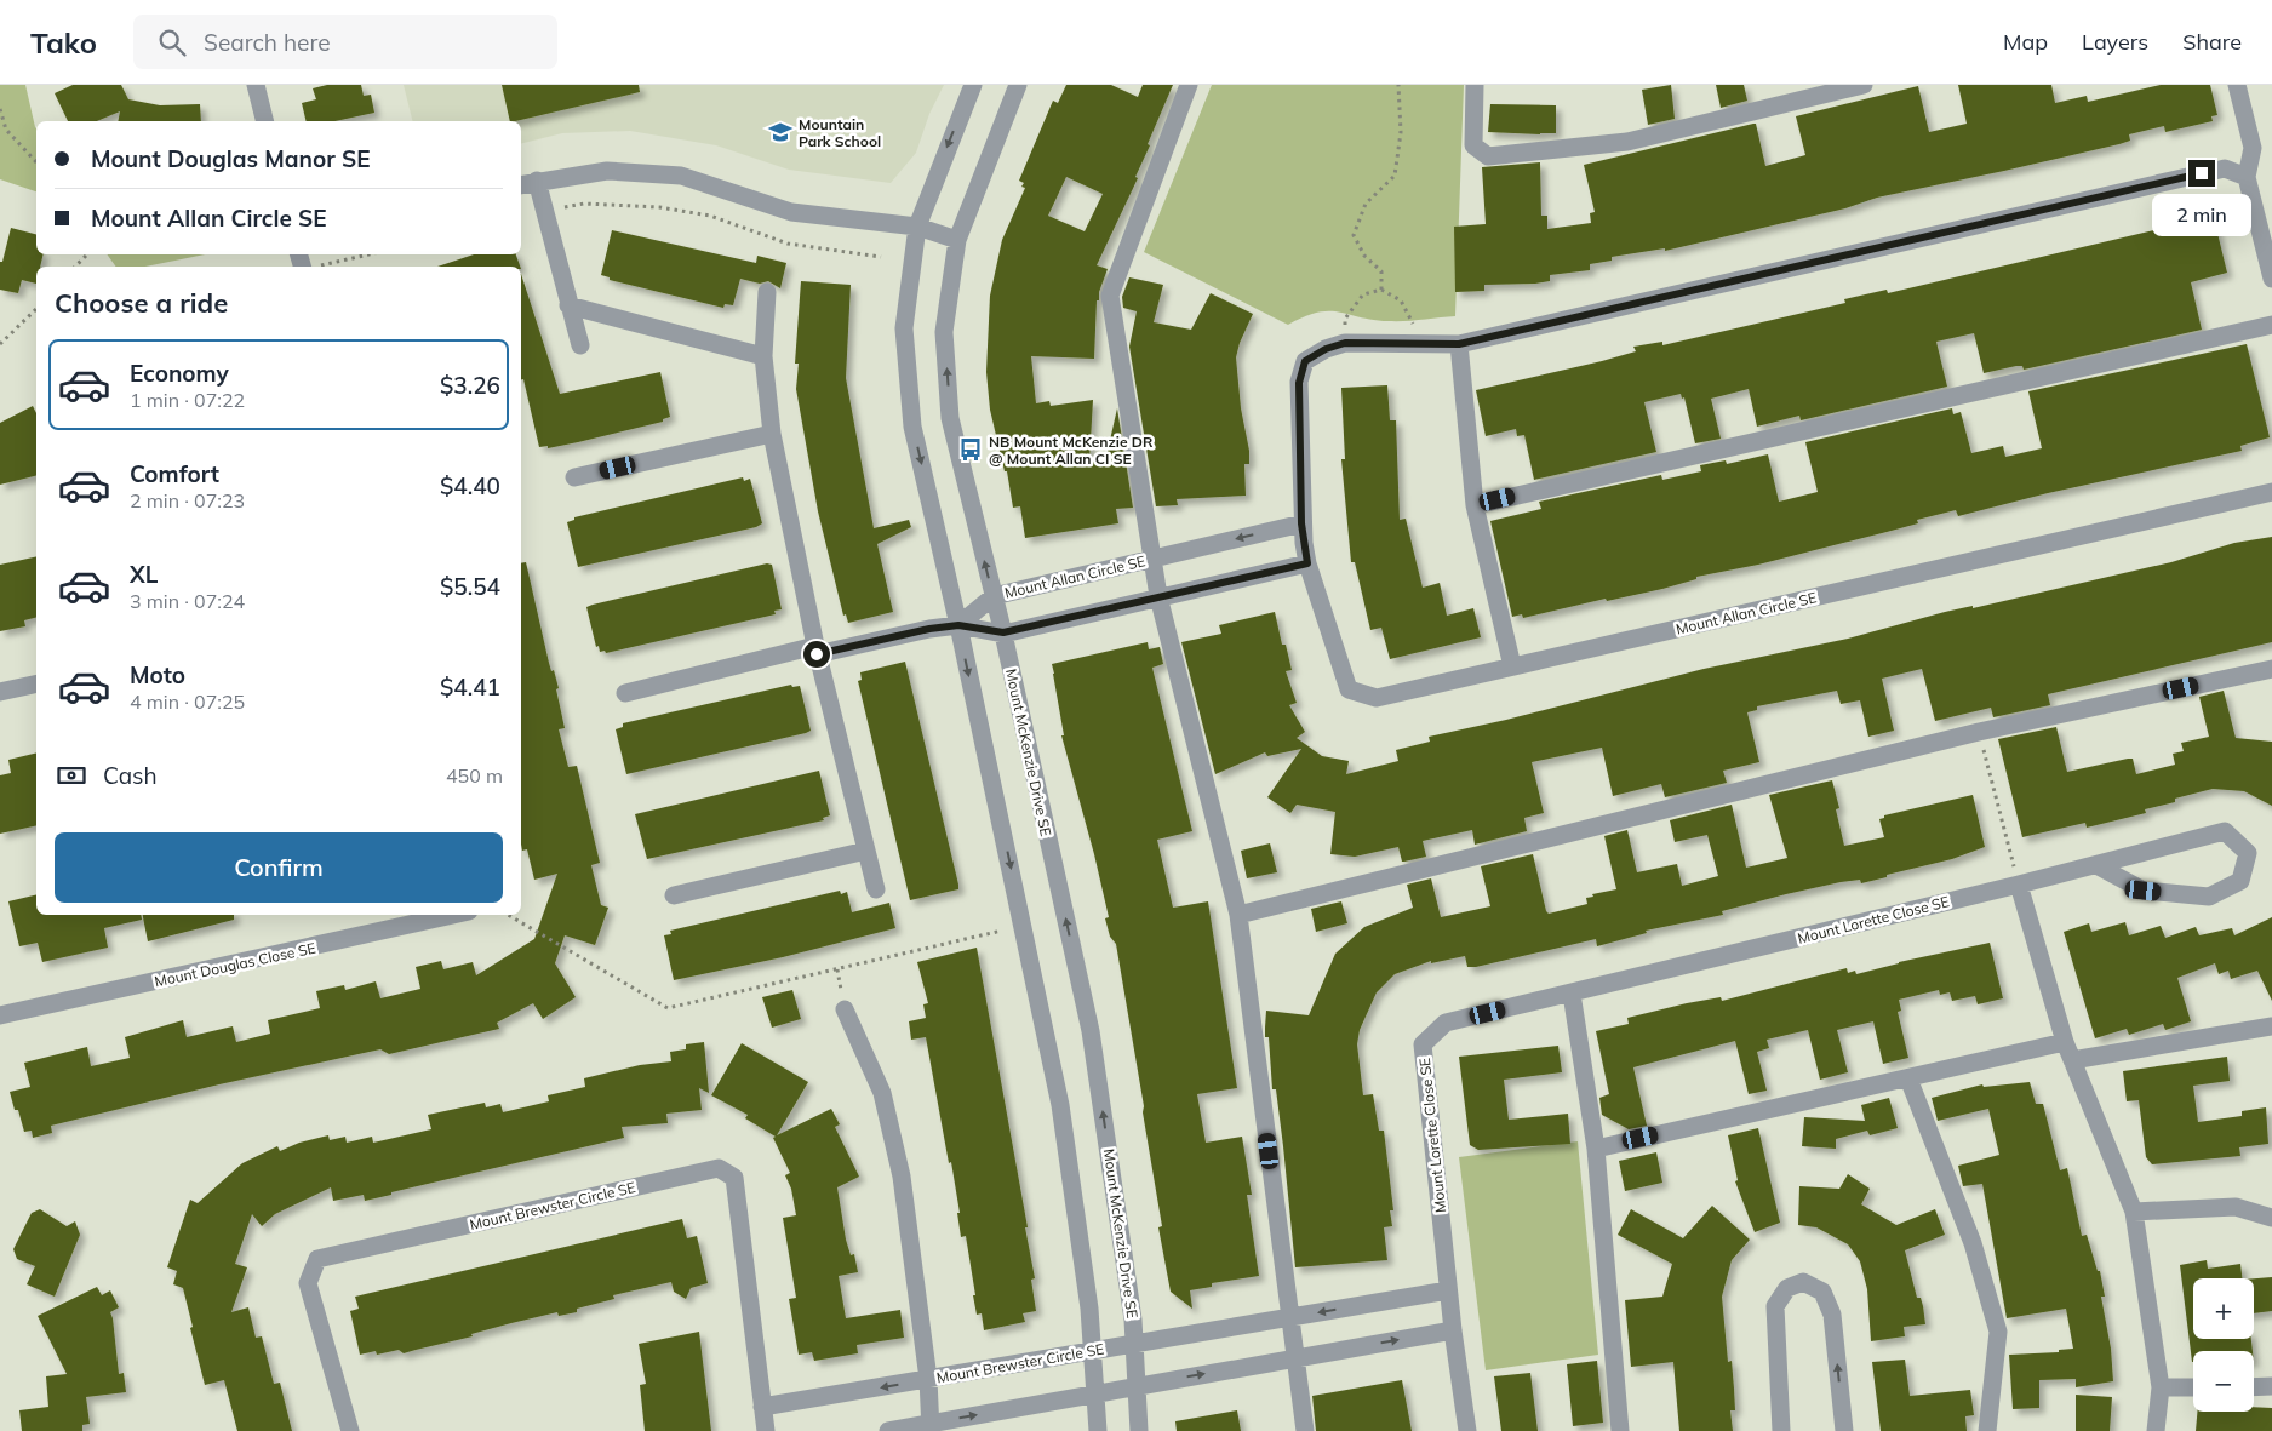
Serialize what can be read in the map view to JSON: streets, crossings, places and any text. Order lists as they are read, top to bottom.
{
  "streets": {
    "street": [
      "Mount Allan Circle SE",
      "Mount McKenzie Drive SE",
      "Mount Lorette Close SE",
      "Mount Douglas Close SE",
      "Mount Brewster Circle SE"
    ]
  },
  "crossings": [
    ["Mount Allan Circle SE", "Mount McKenzie Drive SE"],
    ["Mount McKenzie Drive SE", "Mount Brewster Circle SE"]
  ],
  "places": {
    "school or university": ["Mountain Park School"],
    "bus stop": ["NB Mount McKenzie DR @ Mount Allan CI SE"]
  },
  "page": {
    "header": "Tako",
    "search": "Search here",
    "nav": ["Map", "Layers", "Share"],
    "banner": ["Mount Douglas Manor SE", "Mount Allan Circle SE"],
    "bubble": "2 min",
    "heading": "Choose a ride",
    "list": [
      {
        "name": "Economy",
        "note": "1 min · 07:22",
        "value": "$3.26"
      },
      {
        "name": "Comfort",
        "note": "2 min · 07:23",
        "value": "$4.40"
      },
      {
        "name": "XL",
        "note": "3 min · 07:24",
        "value": "$5.54"
      },
      {
        "name": "Moto",
        "note": "4 min · 07:25",
        "value": "$4.41"
      }
    ],
    "pay": ["Cash", "450 m"],
    "buttons": "Confirm",
    "map_buttons": ["+", "−"]
  }
}
